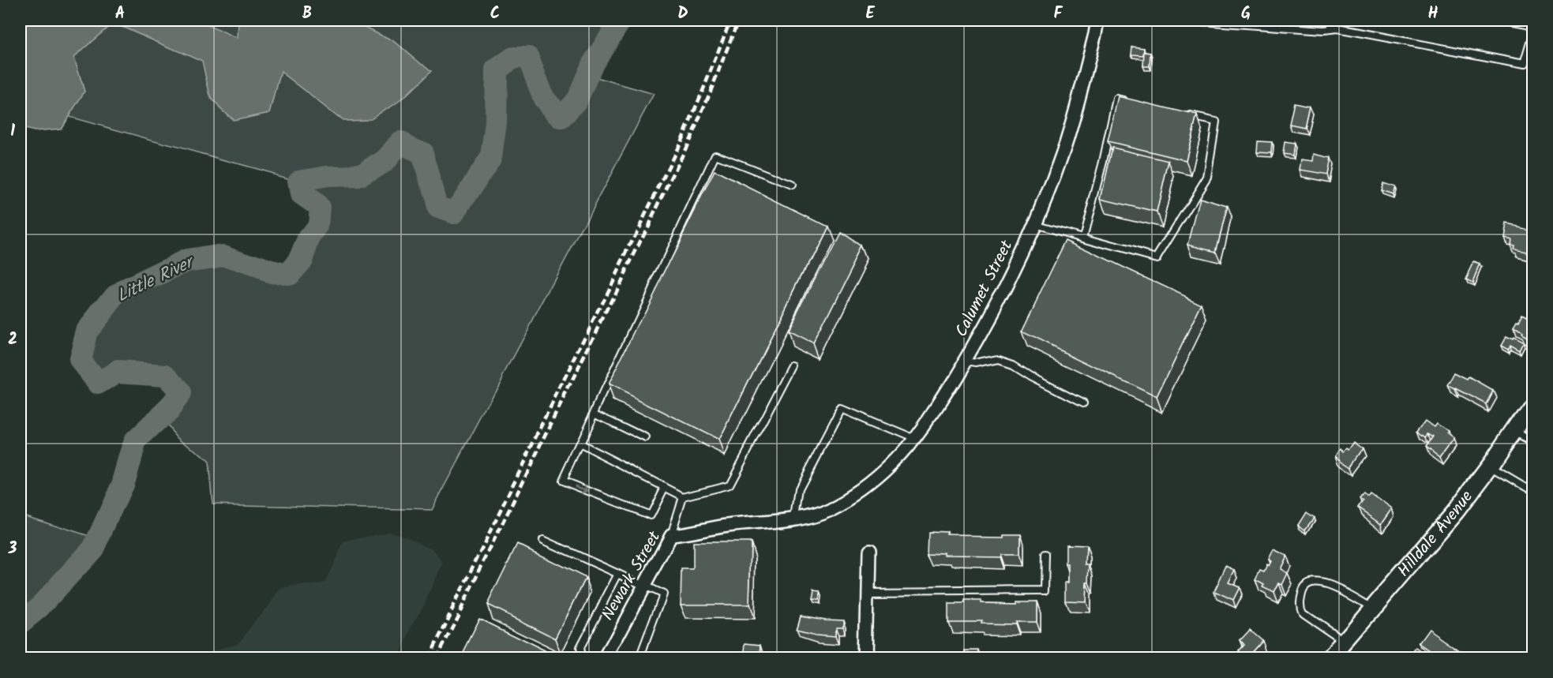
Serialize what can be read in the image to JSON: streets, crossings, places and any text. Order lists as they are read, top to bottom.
{
  "streets": {
    "main road": ["Hilldale Avenue"],
    "street": ["Calumet Street", "Newark Street"]
  },
  "crossings": [
    ["Calumet Street", "Newark Street"]
  ],
  "water": ["Little River"],
  "grid": {
    "columns": [
      "A",
      "B",
      "C",
      "D",
      "E",
      "F",
      "G",
      "H"
    ],
    "rows": ["1", "2", "3"]
  }
}
